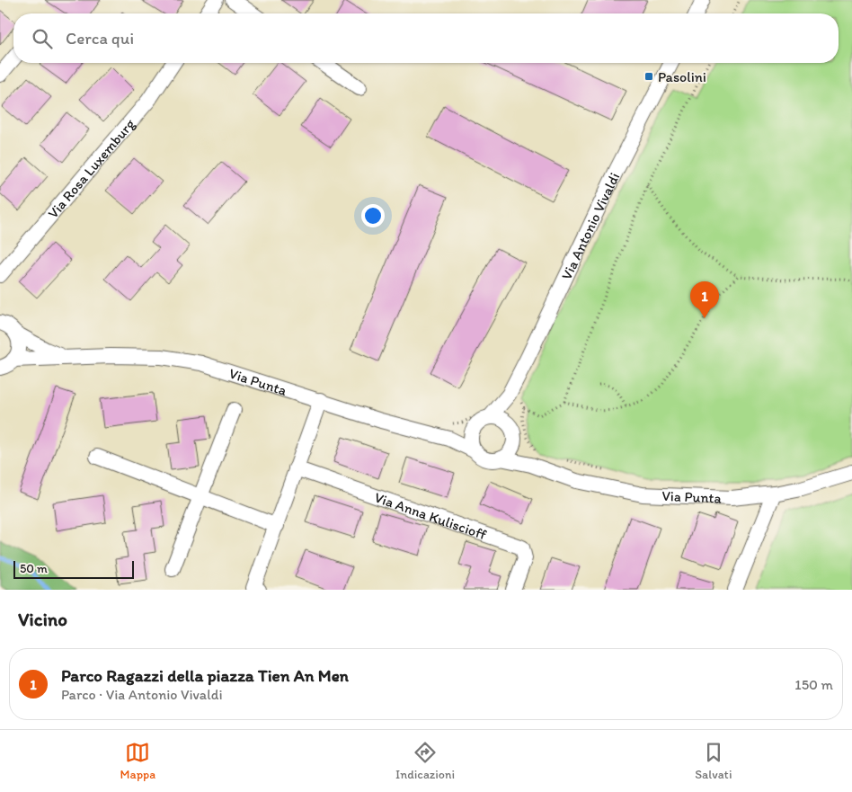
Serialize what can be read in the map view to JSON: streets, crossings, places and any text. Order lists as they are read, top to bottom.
{
  "streets": {
    "street": [
      "Via Rosa Luxemburg",
      "Via Antonio Vivaldi",
      "Via Punta",
      "Via Anna Kuliscioff"
    ]
  },
  "crossings": [
    ["Via Antonio Vivaldi", "Via Punta"]
  ],
  "places": {
    "transit": ["Pasolini"]
  },
  "scale_bar": "50 m",
  "page": {
    "search": "Cerca qui",
    "pins": "1",
    "scale": "50 m",
    "heading": "Vicino",
    "list": [
      {
        "mark": "1",
        "name": "Parco Ragazzi della piazza Tien An Men",
        "note": "Parco · Via Antonio Vivaldi",
        "value": "150 m"
      }
    ],
    "nav": ["Mappa", "Indicazioni", "Salvati"]
  }
}
